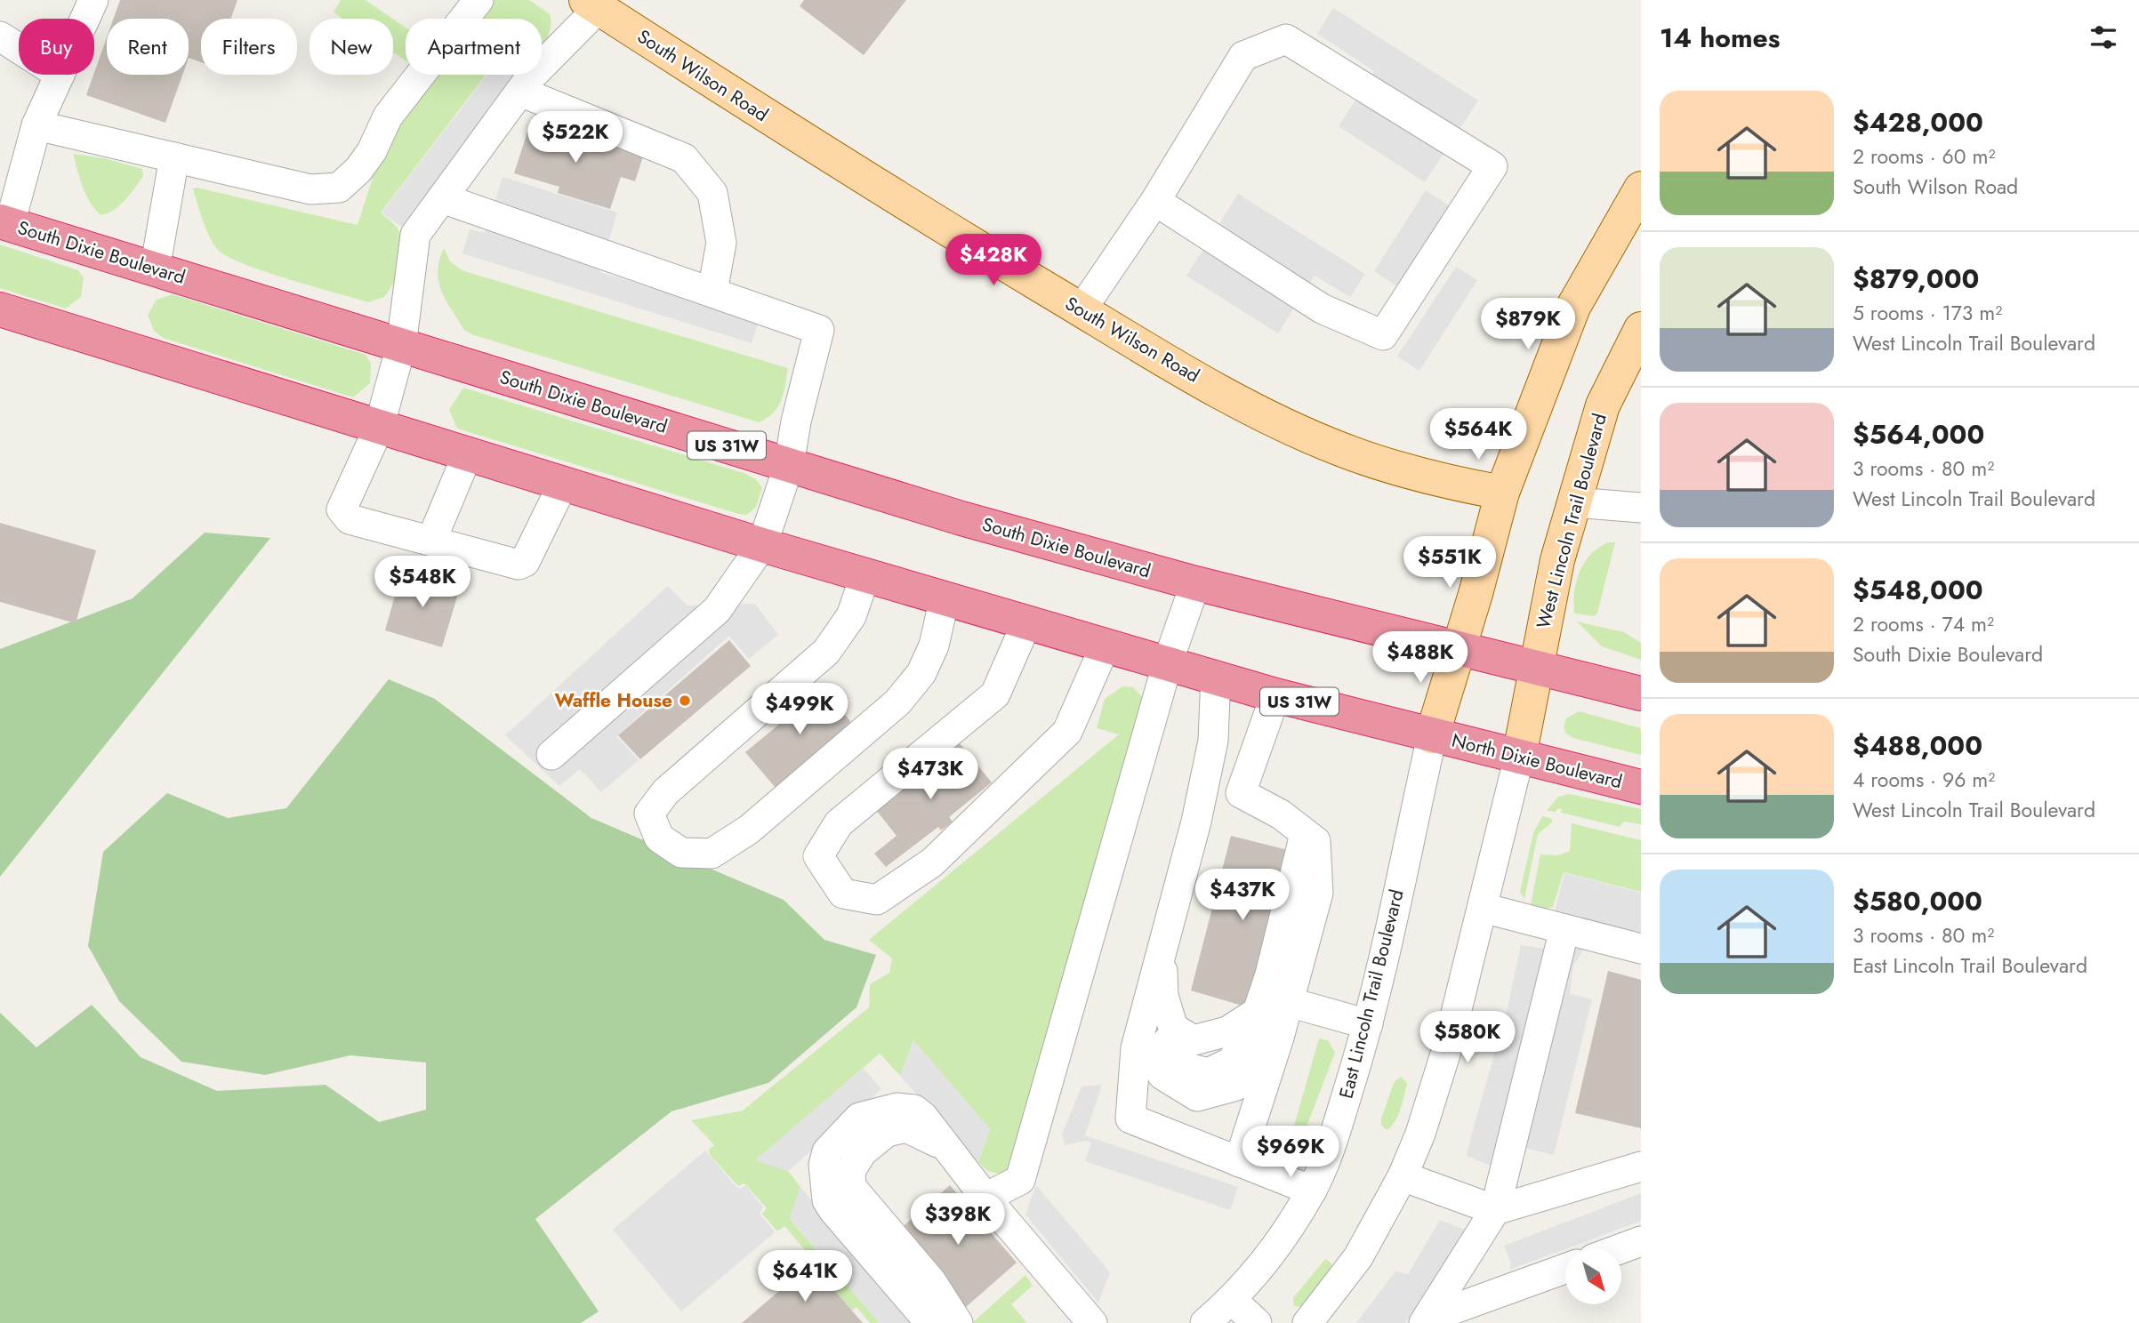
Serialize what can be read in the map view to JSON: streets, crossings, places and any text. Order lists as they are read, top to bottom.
{
  "streets": {
    "highway": ["South Dixie Boulevard", "US 31W", "North Dixie Boulevard"],
    "main road": ["South Wilson Road", "West Lincoln Trail Boulevard"],
    "street": ["East Lincoln Trail Boulevard"]
  },
  "crossings": [
    ["South Dixie Boulevard", "US 31W"],
    ["US 31W", "West Lincoln Trail Boulevard"],
    ["US 31W", "North Dixie Boulevard"],
    ["US 31W", "East Lincoln Trail Boulevard"],
    ["West Lincoln Trail Boulevard", "North Dixie Boulevard"],
    ["North Dixie Boulevard", "East Lincoln Trail Boulevard"]
  ],
  "places": ["Waffle House"],
  "north": "bottom right",
  "page": {
    "heading": "14 homes",
    "chip": [
      "Buy",
      "Rent",
      "Filters",
      "New",
      "Apartment"
    ],
    "list": [
      {
        "name": "$428,000",
        "note": "2 rooms · 60 m² · South Wilson Road"
      },
      {
        "name": "$879,000",
        "note": "5 rooms · 173 m² · West Lincoln Trail Boulevard"
      },
      {
        "name": "$564,000",
        "note": "3 rooms · 80 m² · West Lincoln Trail Boulevard"
      },
      {
        "name": "$548,000",
        "note": "2 rooms · 74 m² · South Dixie Boulevard"
      },
      {
        "name": "$488,000",
        "note": "4 rooms · 96 m² · West Lincoln Trail Boulevard"
      },
      {
        "name": "$580,000",
        "note": "3 rooms · 80 m² · East Lincoln Trail Boulevard"
      }
    ],
    "price": [
      "$522K",
      "$428K",
      "$879K",
      "$564K",
      "$551K",
      "$548K",
      "$488K",
      "$499K",
      "$473K",
      "$437K",
      "$580K",
      "$969K",
      "$398K",
      "$641K"
    ]
  }
}
